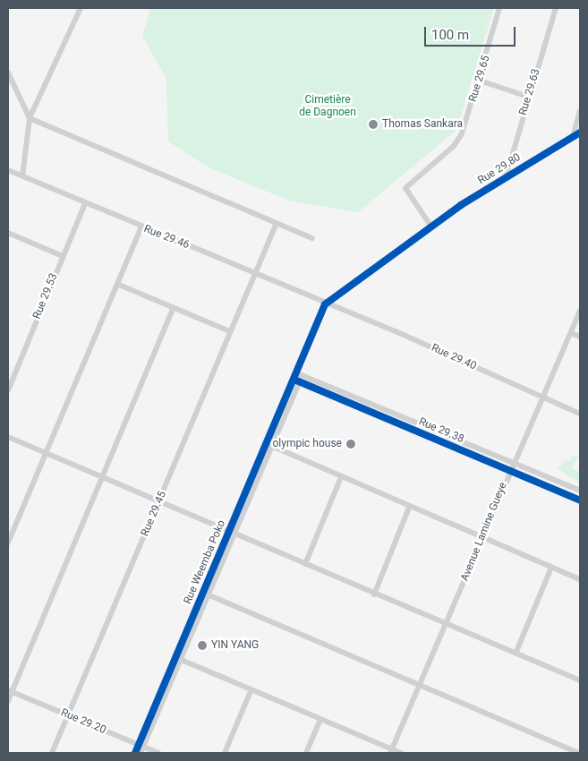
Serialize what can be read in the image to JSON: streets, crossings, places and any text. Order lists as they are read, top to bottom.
{
  "streets": {
    "street": [
      "Rue 29.65",
      "Rue 29.63",
      "Rue 29.80",
      "Rue 29.46",
      "Rue 29.53",
      "Rue 29.40",
      "Rue 29.38",
      "Rue 29.45",
      "Avenue Lamine Gueye",
      "Rue Weemba Poko",
      "Rue 29.20"
    ]
  },
  "crossings": [
    ["Rue 29.65", "Rue 29.80"],
    ["Rue 29.63", "Rue 29.80"],
    ["Rue 29.80", "Rue 29.46"],
    ["Rue 29.80", "Rue 29.40"],
    ["Rue 29.80", "Rue Weemba Poko"],
    ["Rue 29.46", "Rue 29.53"],
    ["Rue 29.46", "Rue 29.40"],
    ["Rue 29.46", "Rue 29.45"],
    ["Rue 29.46", "Rue Weemba Poko"],
    ["Rue 29.40", "Avenue Lamine Gueye"],
    ["Rue 29.40", "Rue Weemba Poko"],
    ["Rue 29.38", "Avenue Lamine Gueye"],
    ["Rue 29.38", "Rue Weemba Poko"],
    ["Rue 29.45", "Rue 29.20"],
    ["Rue Weemba Poko", "Rue 29.20"]
  ],
  "parks": ["Cimetière de Dagnoen"],
  "places": ["Thomas Sankara", "olympic house", "YIN YANG"],
  "scale_bar": "100 m"
}
